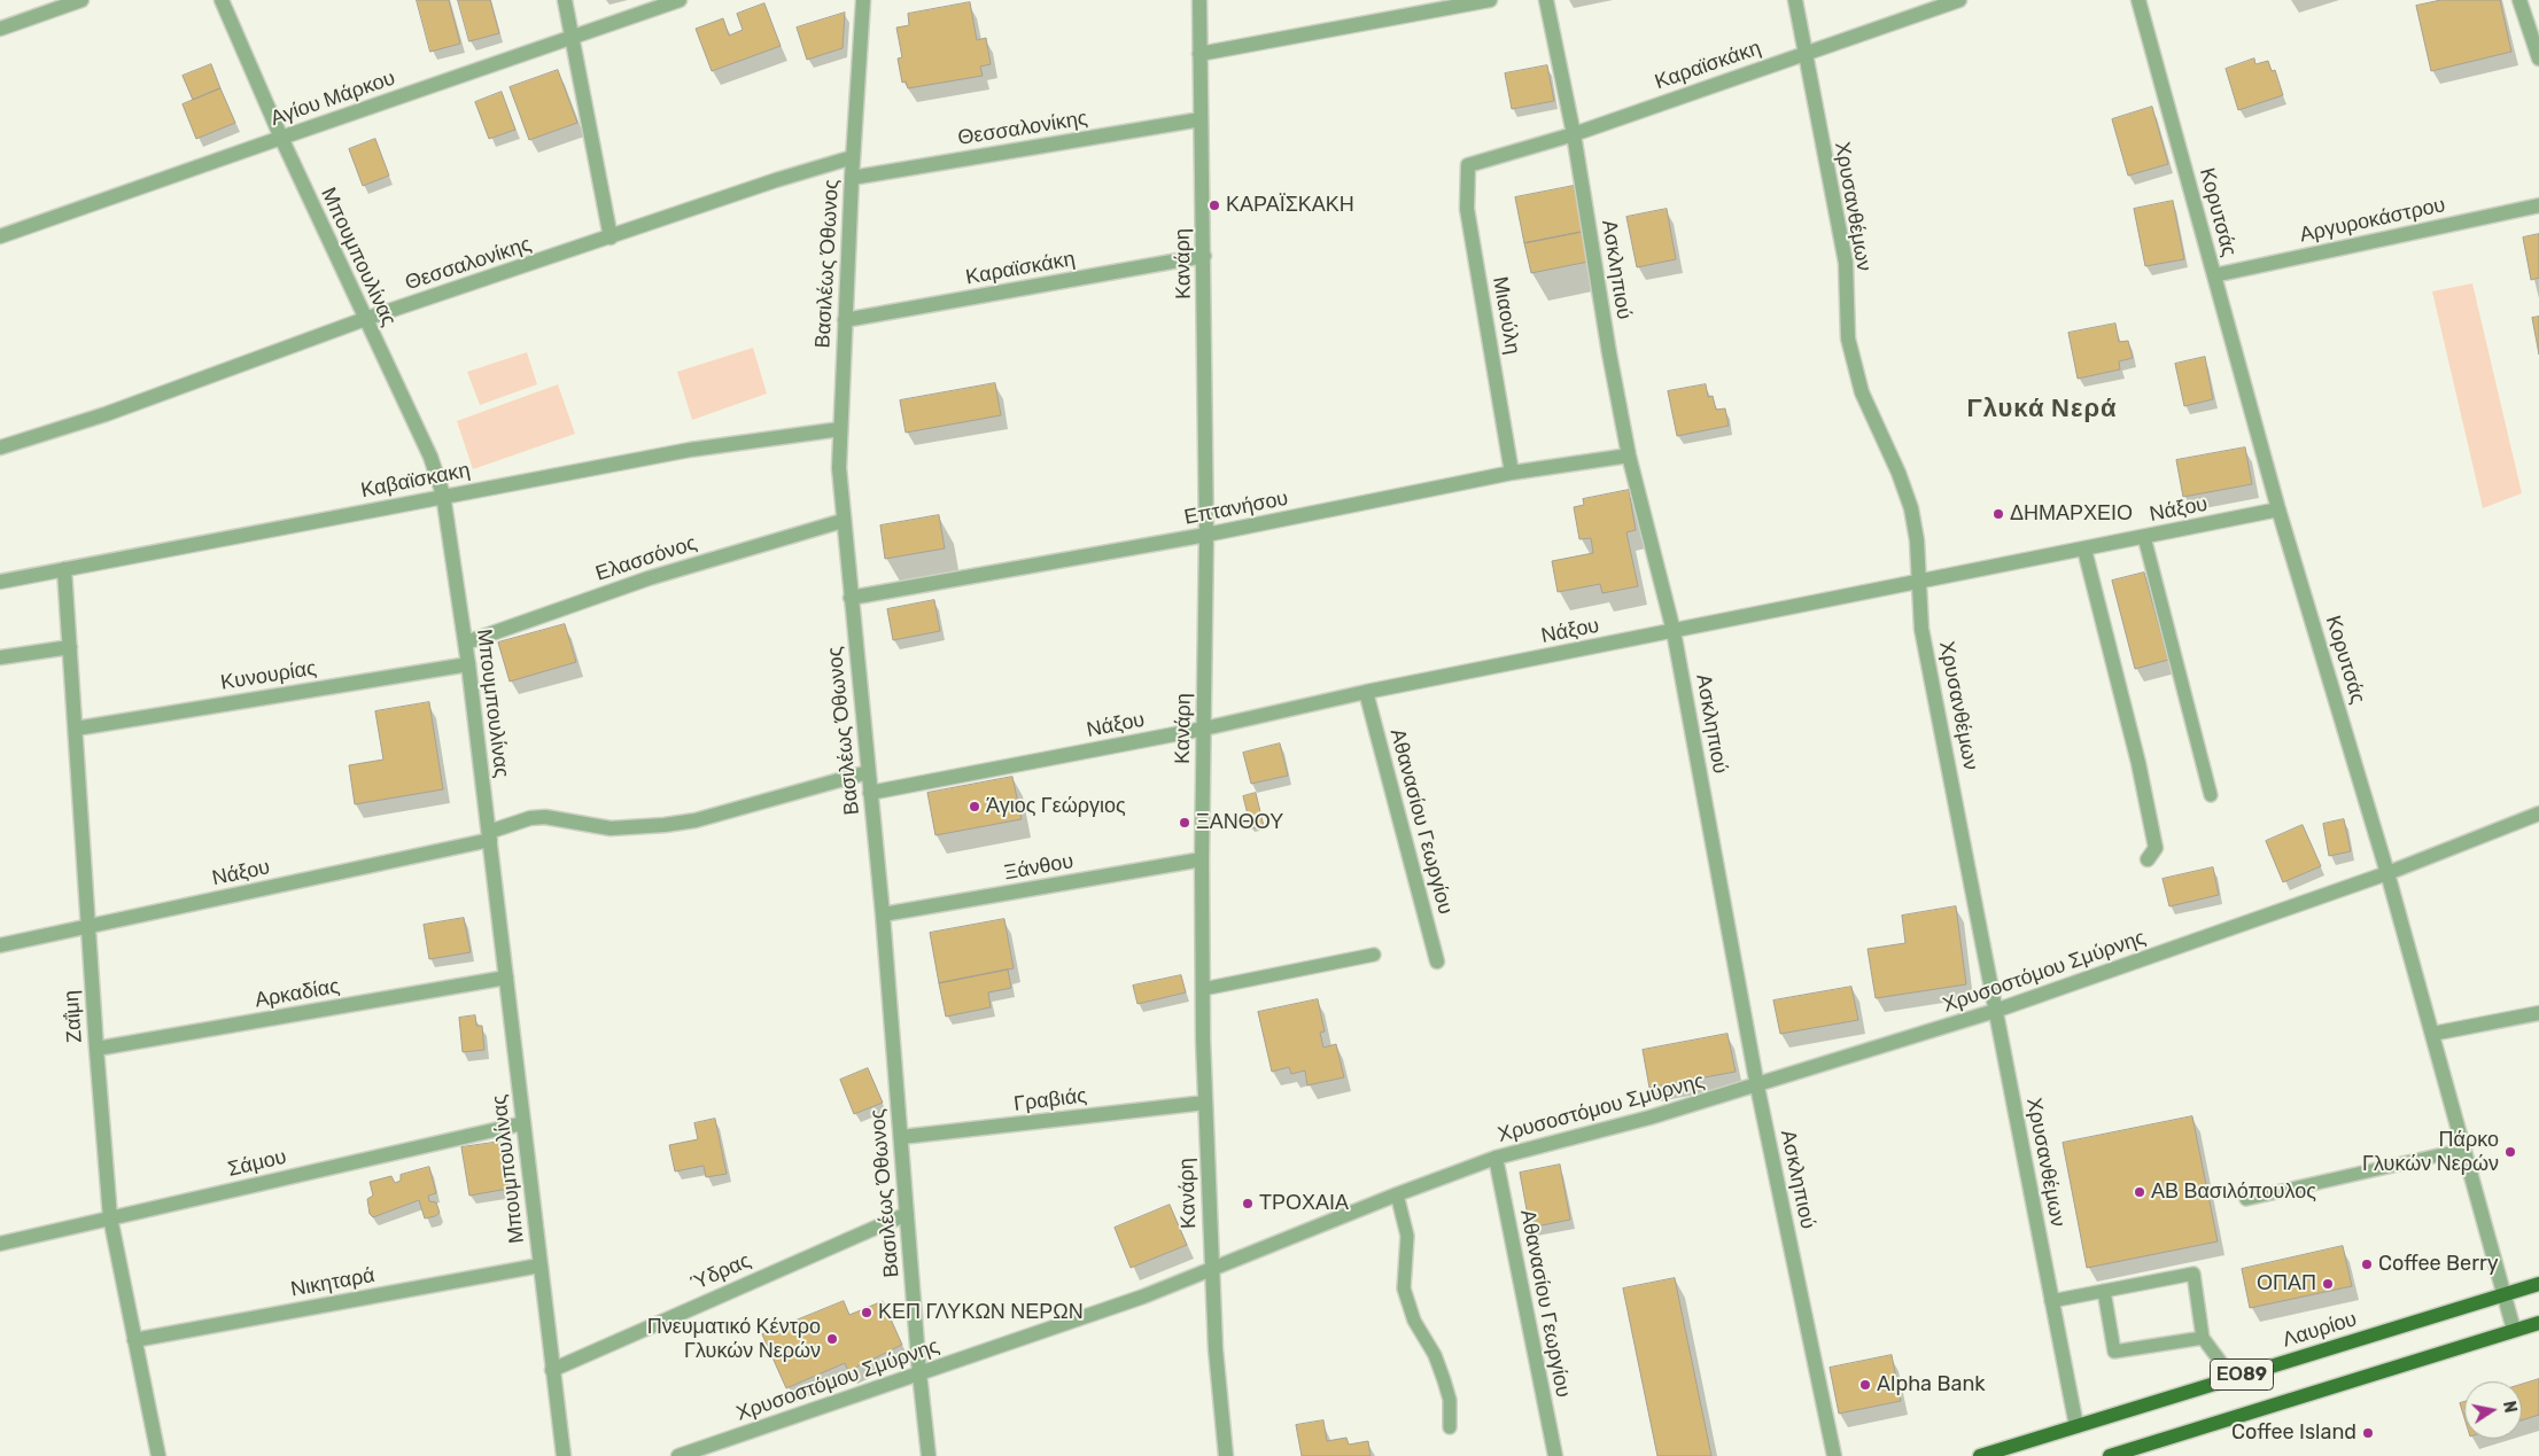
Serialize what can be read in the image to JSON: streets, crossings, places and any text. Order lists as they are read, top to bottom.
{
  "streets": {
    "main road": ["Λαυρίου", "ΕΟ89"],
    "street": [
      "Καραϊσκάκη",
      "Αγίου Μάρκου",
      "Θεσσαλονίκης",
      "Χρυσανθέμων",
      "Κορυτσάς",
      "Αργυροκάστρου",
      "Μπουμπουλίνας",
      "Βασιλέως Όθωνος",
      "Κανάρη",
      "Ασκληπιού",
      "Μιαούλη",
      "Καβαϊσκακη",
      "Επτανήσου",
      "Νάξου",
      "Ελασσόνος",
      "Κυνουρίας",
      "Αθανασίου Γεωργίου",
      "Ξάνθου",
      "Χρυσοστόμου Σμύρνης",
      "Αρκαδίας",
      "Ζαΐμη",
      "Γραβιάς",
      "Σάμου",
      "Ύδρας",
      "Νικηταρά"
    ]
  },
  "crossings": [
    ["Καραϊσκάκη", "Χρυσανθέμων"],
    ["Καραϊσκάκη", "Βασιλέως Όθωνος"],
    ["Καραϊσκάκη", "Κανάρη"],
    ["Καραϊσκάκη", "Ασκληπιού"],
    ["Καραϊσκάκη", "Μιαούλη"],
    ["Αγίου Μάρκου", "Μπουμπουλίνας"],
    ["Θεσσαλονίκης", "Μπουμπουλίνας"],
    ["Θεσσαλονίκης", "Βασιλέως Όθωνος"],
    ["Θεσσαλονίκης", "Κανάρη"],
    ["Χρυσανθέμων", "Νάξου"],
    ["Χρυσανθέμων", "Χρυσοστόμου Σμύρνης"],
    ["Χρυσανθέμων", "Λαυρίου"],
    ["Κορυτσάς", "Αργυροκάστρου"],
    ["Κορυτσάς", "Νάξου"],
    ["Κορυτσάς", "Χρυσοστόμου Σμύρνης"],
    ["Κορυτσάς", "Λαυρίου"],
    ["Κορυτσάς", "ΕΟ89"],
    ["Μπουμπουλίνας", "Καβαϊσκακη"],
    ["Μπουμπουλίνας", "Νάξου"],
    ["Μπουμπουλίνας", "Ελασσόνος"],
    ["Μπουμπουλίνας", "Κυνουρίας"],
    ["Μπουμπουλίνας", "Αρκαδίας"],
    ["Μπουμπουλίνας", "Σάμου"],
    ["Μπουμπουλίνας", "Ύδρας"],
    ["Μπουμπουλίνας", "Νικηταρά"],
    ["Βασιλέως Όθωνος", "Καβαϊσκακη"],
    ["Βασιλέως Όθωνος", "Επτανήσου"],
    ["Βασιλέως Όθωνος", "Νάξου"],
    ["Βασιλέως Όθωνος", "Ελασσόνος"],
    ["Βασιλέως Όθωνος", "Ξάνθου"],
    ["Βασιλέως Όθωνος", "Χρυσοστόμου Σμύρνης"],
    ["Βασιλέως Όθωνος", "Γραβιάς"],
    ["Βασιλέως Όθωνος", "Ύδρας"],
    ["Κανάρη", "Επτανήσου"],
    ["Κανάρη", "Νάξου"],
    ["Κανάρη", "Ξάνθου"],
    ["Κανάρη", "Χρυσοστόμου Σμύρνης"],
    ["Κανάρη", "Γραβιάς"],
    ["Ασκληπιού", "Επτανήσου"],
    ["Ασκληπιού", "Νάξου"],
    ["Ασκληπιού", "Χρυσοστόμου Σμύρνης"],
    ["Μιαούλη", "Επτανήσου"],
    ["Καβαϊσκακη", "Ζαΐμη"],
    ["Νάξου", "Αθανασίου Γεωργίου"],
    ["Νάξου", "Ζαΐμη"],
    ["Κυνουρίας", "Ζαΐμη"],
    ["Αθανασίου Γεωργίου", "Χρυσοστόμου Σμύρνης"],
    ["Αρκαδίας", "Ζαΐμη"],
    ["Ζαΐμη", "Σάμου"],
    ["Ζαΐμη", "Νικηταρά"]
  ],
  "districts": ["Γλυκά Νερά"],
  "places": [
    "ΚΑΡΑΪΣΚΑΚΗ",
    "ΔΗΜΑΡΧΕΙΟ",
    "Άγιος Γεώργιος",
    "ΞΑΝΘΟΥ",
    "Πάρκο Γλυκών Νερών",
    "ΑΒ Βασιλόπουλος",
    "ΤΡΟΧΑΙΑ",
    "Coffee Berry",
    "ΟΠΑΠ",
    "ΚΕΠ ΓΛΥΚΩΝ ΝΕΡΩΝ",
    "Πνευματικό Κέντρο Γλυκών Νερών",
    "Alpha Bank",
    "Coffee Island"
  ],
  "north": "right"
}
